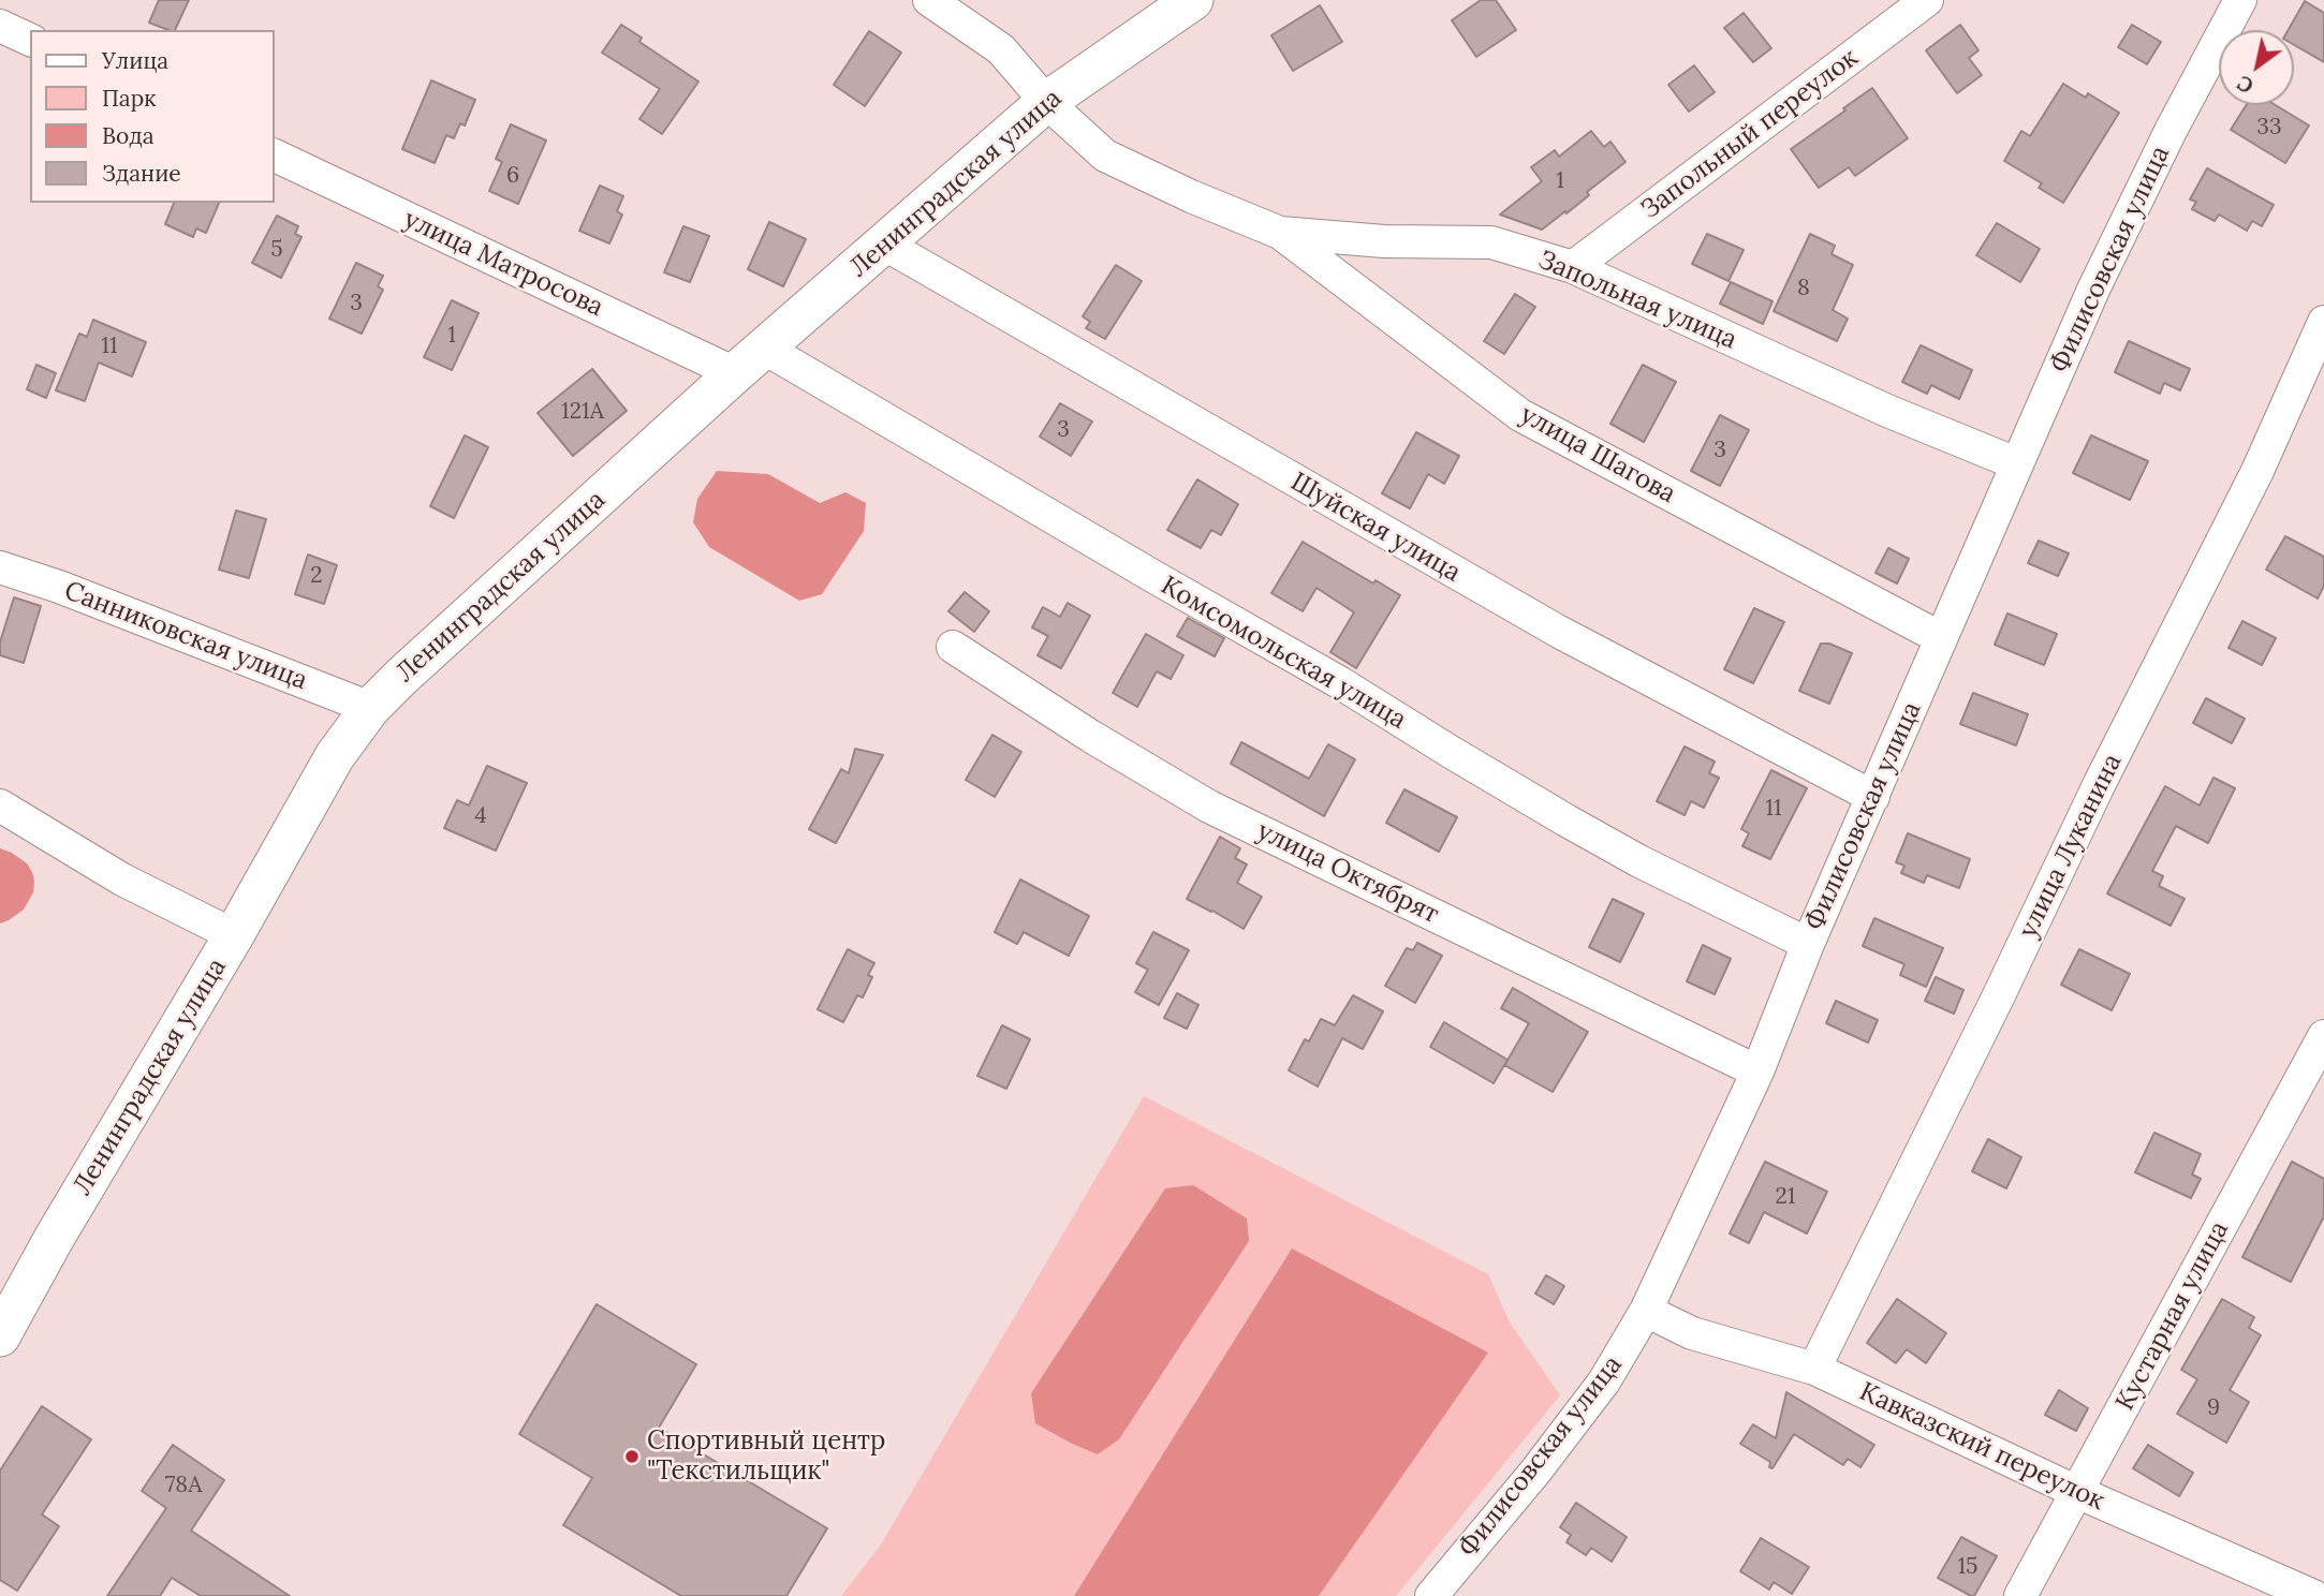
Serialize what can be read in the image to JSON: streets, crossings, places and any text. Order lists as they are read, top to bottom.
{
  "streets": {
    "street": [
      "Запольный переулок",
      "Ленинградская улица",
      "Филисовская улица",
      "улица Матросова",
      "Запольная улица",
      "улица Шагова",
      "Шуйская улица",
      "Санниковская улица",
      "Комсомольская улица",
      "улица Луканина",
      "улица Октябрят",
      "Кустарная улица",
      "Кавказский переулок"
    ]
  },
  "crossings": [
    ["Запольный переулок", "Запольная улица"],
    ["Ленинградская улица", "улица Матросова"],
    ["Ленинградская улица", "Запольная улица"],
    ["Ленинградская улица", "Шуйская улица"],
    ["Ленинградская улица", "Санниковская улица"],
    ["Ленинградская улица", "Комсомольская улица"],
    ["Филисовская улица", "Запольная улица"],
    ["Филисовская улица", "улица Шагова"],
    ["Филисовская улица", "Шуйская улица"],
    ["Филисовская улица", "Комсомольская улица"],
    ["Филисовская улица", "улица Октябрят"],
    ["Филисовская улица", "Кавказский переулок"],
    ["Запольная улица", "улица Шагова"],
    ["улица Луканина", "Кавказский переулок"],
    ["Кустарная улица", "Кавказский переулок"]
  ],
  "places": ["Спортивный центр \"Текстильщик\""],
  "house_numbers": [
    "33",
    "6",
    "1",
    "5",
    "8",
    "3",
    "1",
    "11",
    "121А",
    "3",
    "3",
    "2",
    "11",
    "4",
    "21",
    "9",
    "78А",
    "15"
  ],
  "legend": [
    "Улица",
    "Парк",
    "Вода",
    "Здание"
  ],
  "north": "bottom left"
}
